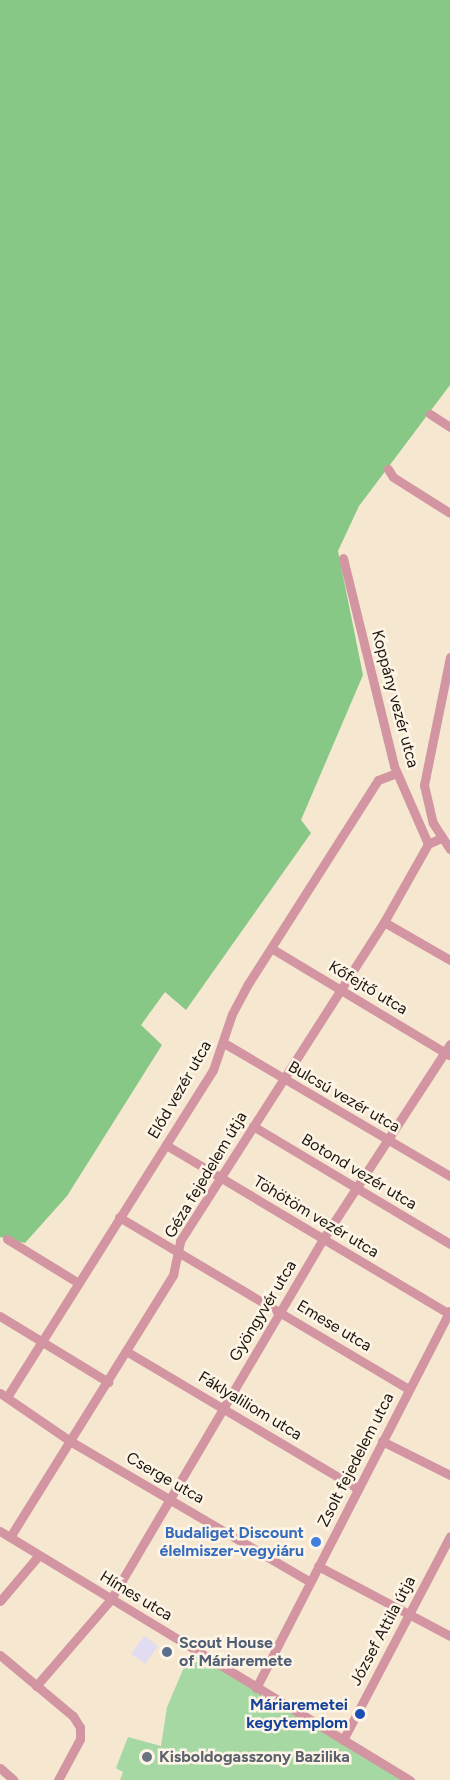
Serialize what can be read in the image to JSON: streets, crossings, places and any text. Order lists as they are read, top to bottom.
{
  "streets": {
    "street": [
      "Koppány vezér utca",
      "Kőfejtő utca",
      "Előd vezér utca",
      "Bulcsú vezér utca",
      "Botond vezér utca",
      "Géza fejedelem útja",
      "Töhötöm vezér utca",
      "Gyöngyvér utca",
      "Emese utca",
      "Fáklyaliliom utca",
      "Zsolt fejedelem utca",
      "Cserge utca",
      "Hímes utca",
      "József Attila útja"
    ]
  },
  "crossings": [
    ["Koppány vezér utca", "Előd vezér utca"],
    ["Koppány vezér utca", "Géza fejedelem útja"],
    ["Kőfejtő utca", "Előd vezér utca"],
    ["Kőfejtő utca", "Géza fejedelem útja"],
    ["Kőfejtő utca", "Gyöngyvér utca"],
    ["Előd vezér utca", "Bulcsú vezér utca"],
    ["Előd vezér utca", "Töhötöm vezér utca"],
    ["Előd vezér utca", "Emese utca"],
    ["Előd vezér utca", "Cserge utca"],
    ["Bulcsú vezér utca", "Géza fejedelem útja"],
    ["Bulcsú vezér utca", "Gyöngyvér utca"],
    ["Botond vezér utca", "Géza fejedelem útja"],
    ["Botond vezér utca", "Gyöngyvér utca"],
    ["Géza fejedelem útja", "Töhötöm vezér utca"],
    ["Géza fejedelem útja", "Emese utca"],
    ["Géza fejedelem útja", "Fáklyaliliom utca"],
    ["Géza fejedelem útja", "Cserge utca"],
    ["Géza fejedelem útja", "Hímes utca"],
    ["Töhötöm vezér utca", "Gyöngyvér utca"],
    ["Töhötöm vezér utca", "Zsolt fejedelem utca"],
    ["Gyöngyvér utca", "Emese utca"],
    ["Gyöngyvér utca", "Fáklyaliliom utca"],
    ["Gyöngyvér utca", "Cserge utca"],
    ["Gyöngyvér utca", "Hímes utca"],
    ["Emese utca", "Zsolt fejedelem utca"],
    ["Fáklyaliliom utca", "Zsolt fejedelem utca"],
    ["Zsolt fejedelem utca", "Cserge utca"],
    ["Zsolt fejedelem utca", "Hímes utca"],
    ["Hímes utca", "József Attila útja"]
  ],
  "places": [
    "Budaliget Discount élelmiszer-vegyiáru",
    "Scout House of Máriaremete",
    "Máriaremetei kegytemplom",
    "Kisboldogasszony Bazilika"
  ]
}
